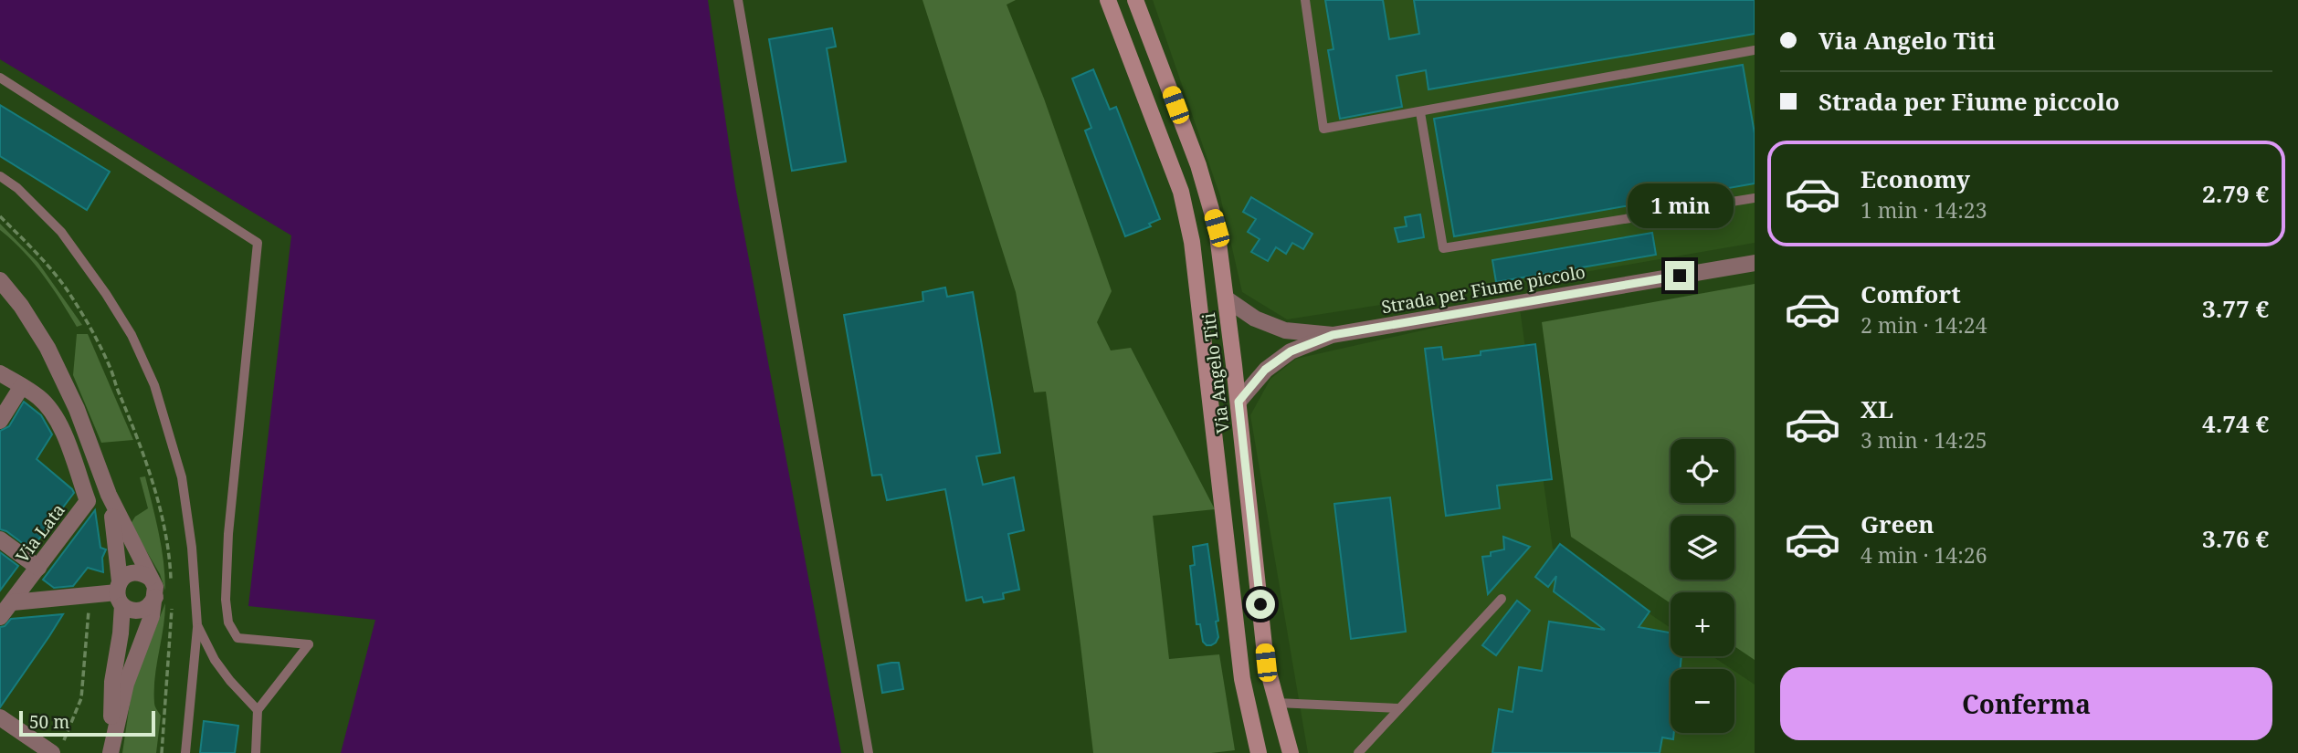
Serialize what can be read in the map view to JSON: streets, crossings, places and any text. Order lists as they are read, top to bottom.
{
  "streets": {
    "main road": ["Via Angelo Titi"],
    "street": ["Strada per Fiume piccolo", "Via Lata"]
  },
  "crossings": [
    ["Strada per Fiume piccolo", "Via Angelo Titi"]
  ],
  "scale_bar": "50 m",
  "page": {
    "banner": ["Via Angelo Titi", "Strada per Fiume piccolo"],
    "list": [
      {
        "name": "Economy",
        "note": "1 min · 14:23",
        "value": "2.79 €"
      },
      {
        "name": "Comfort",
        "note": "2 min · 14:24",
        "value": "3.77 €"
      },
      {
        "name": "XL",
        "note": "3 min · 14:25",
        "value": "4.74 €"
      },
      {
        "name": "Green",
        "note": "4 min · 14:26",
        "value": "3.76 €"
      }
    ],
    "bubble": "1 min",
    "map_buttons": ["+", "−"],
    "buttons": "Conferma",
    "scale": "50 m"
  }
}
